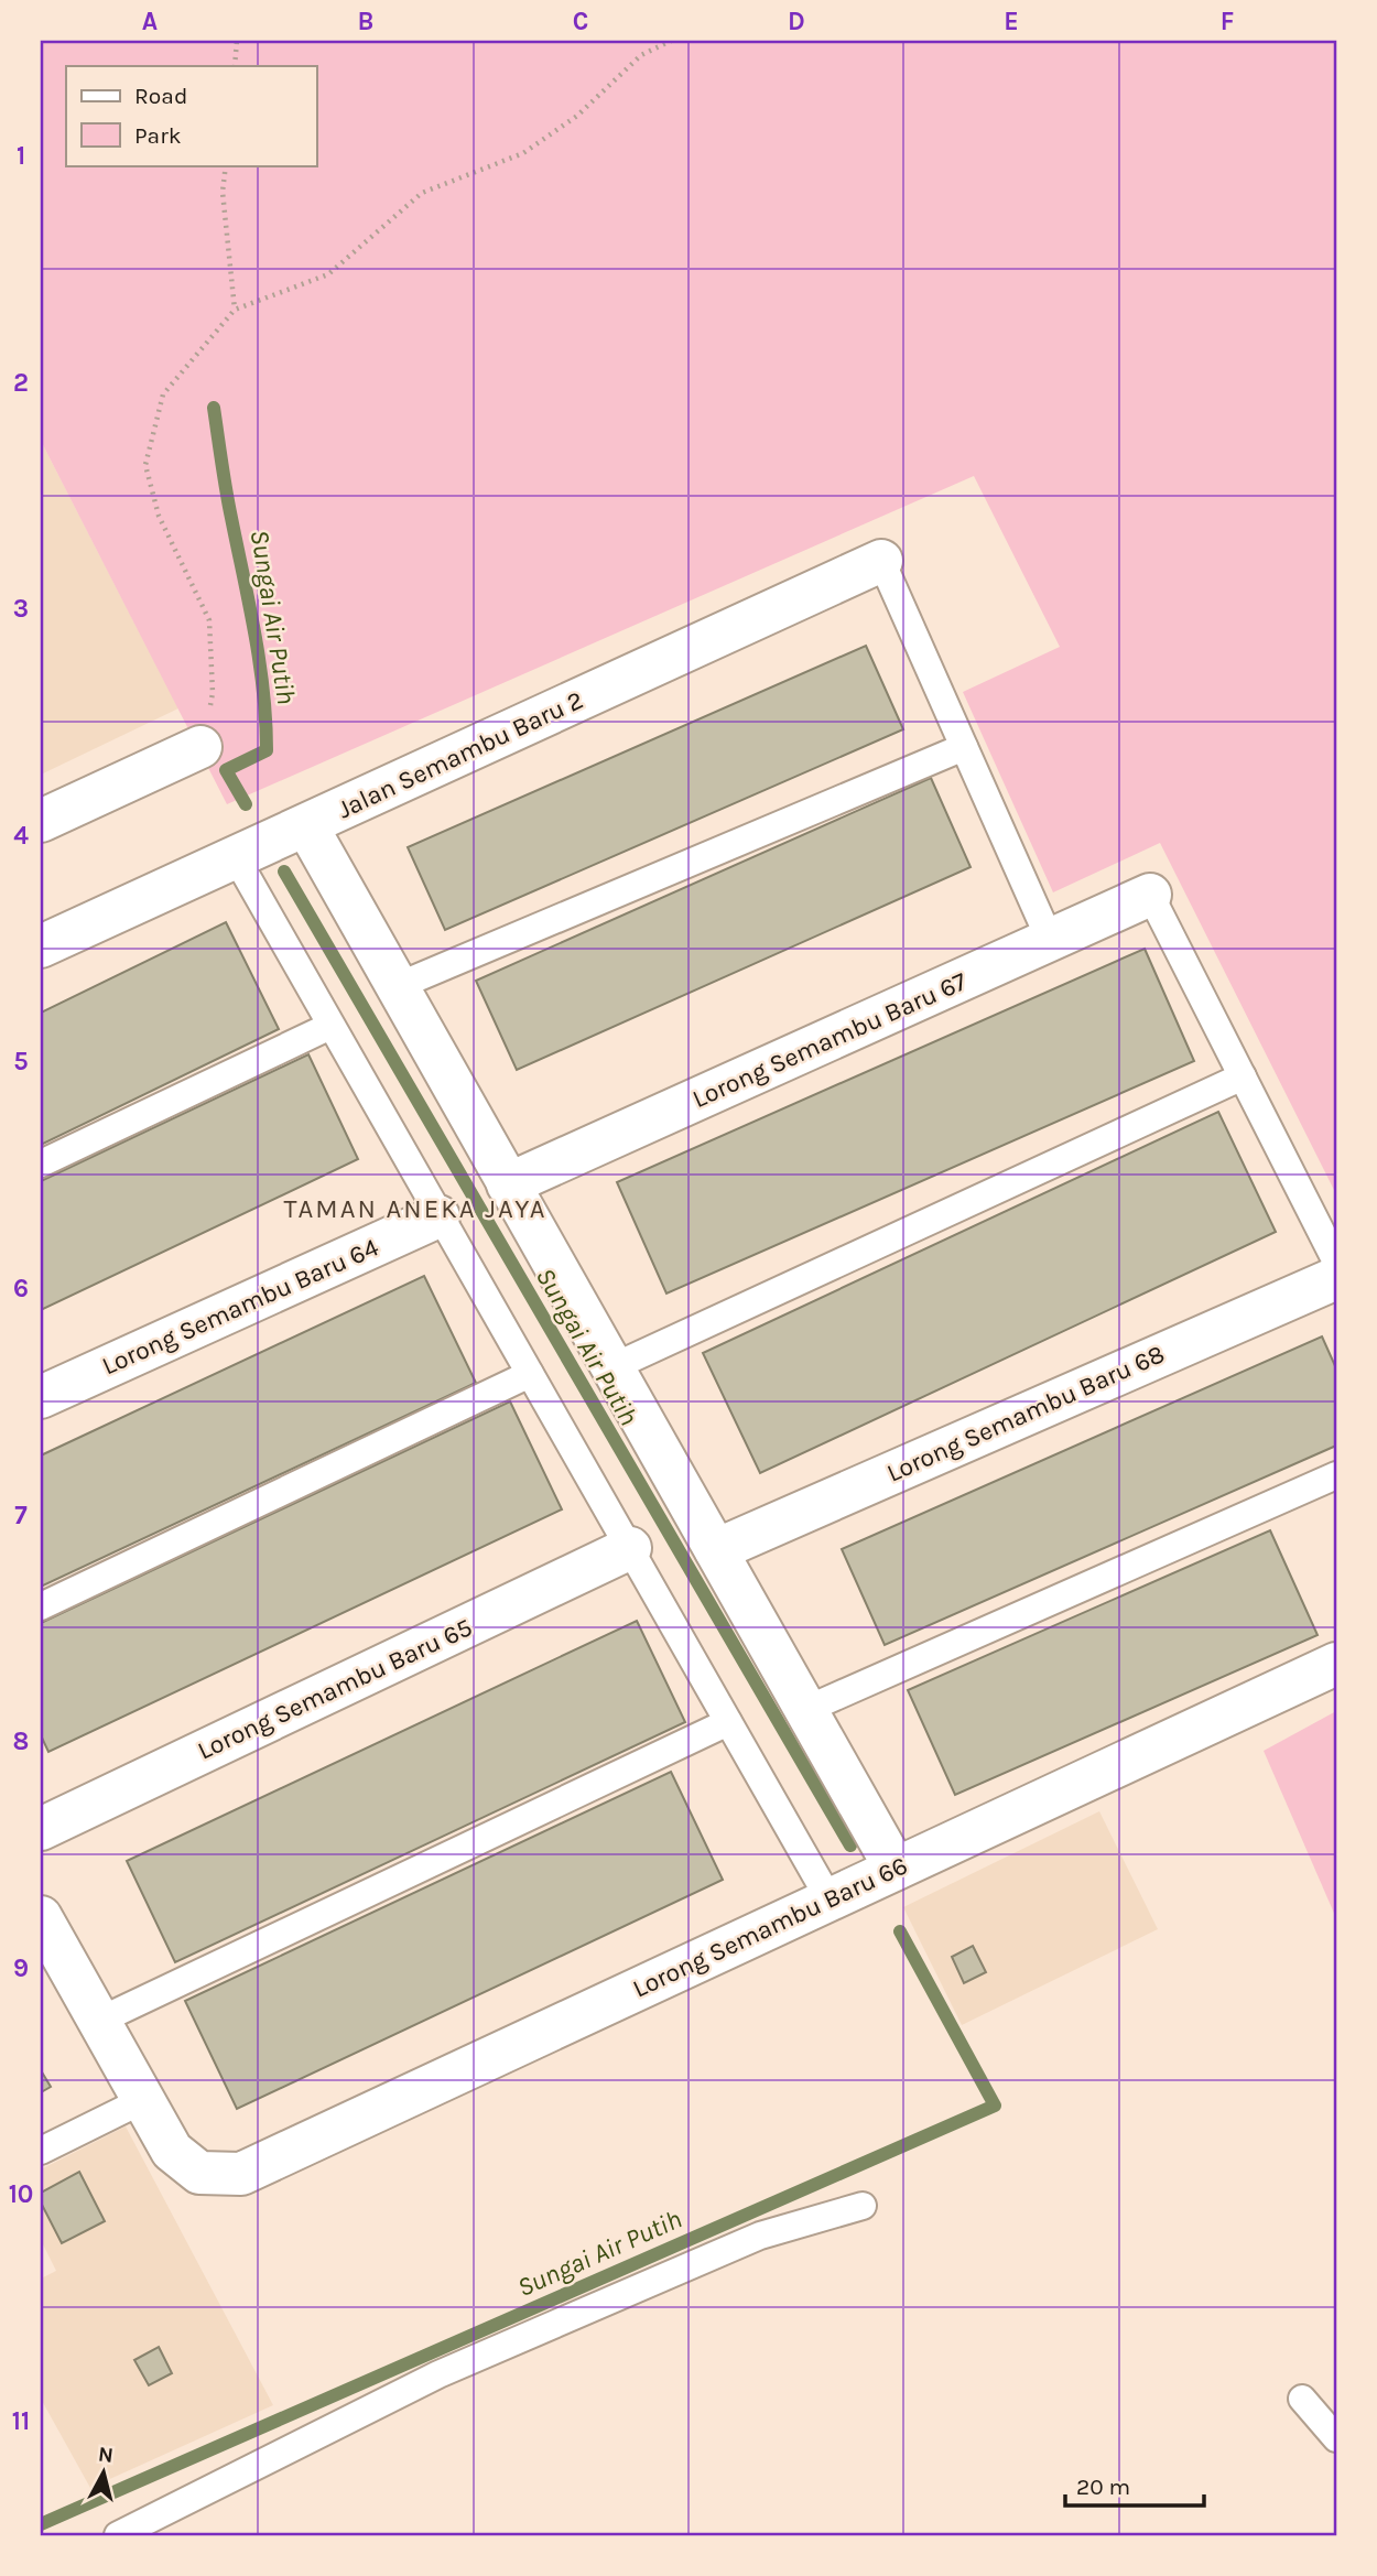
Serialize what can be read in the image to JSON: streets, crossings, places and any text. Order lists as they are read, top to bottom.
{
  "streets": {
    "street": [
      "Jalan Semambu Baru 2",
      "Lorong Semambu Baru 67",
      "Lorong Semambu Baru 64",
      "Lorong Semambu Baru 68",
      "Lorong Semambu Baru 65",
      "Lorong Semambu Baru 66"
    ]
  },
  "districts": ["TAMAN ANEKA JAYA"],
  "water": ["Sungai Air Putih"],
  "legend": ["Road", "Park"],
  "scale_bar": "20 m",
  "north": "top",
  "grid": {
    "columns": [
      "A",
      "B",
      "C",
      "D",
      "E",
      "F"
    ],
    "rows": [
      "1",
      "2",
      "3",
      "4",
      "5",
      "6",
      "7",
      "8",
      "9",
      "10",
      "11"
    ]
  }
}
